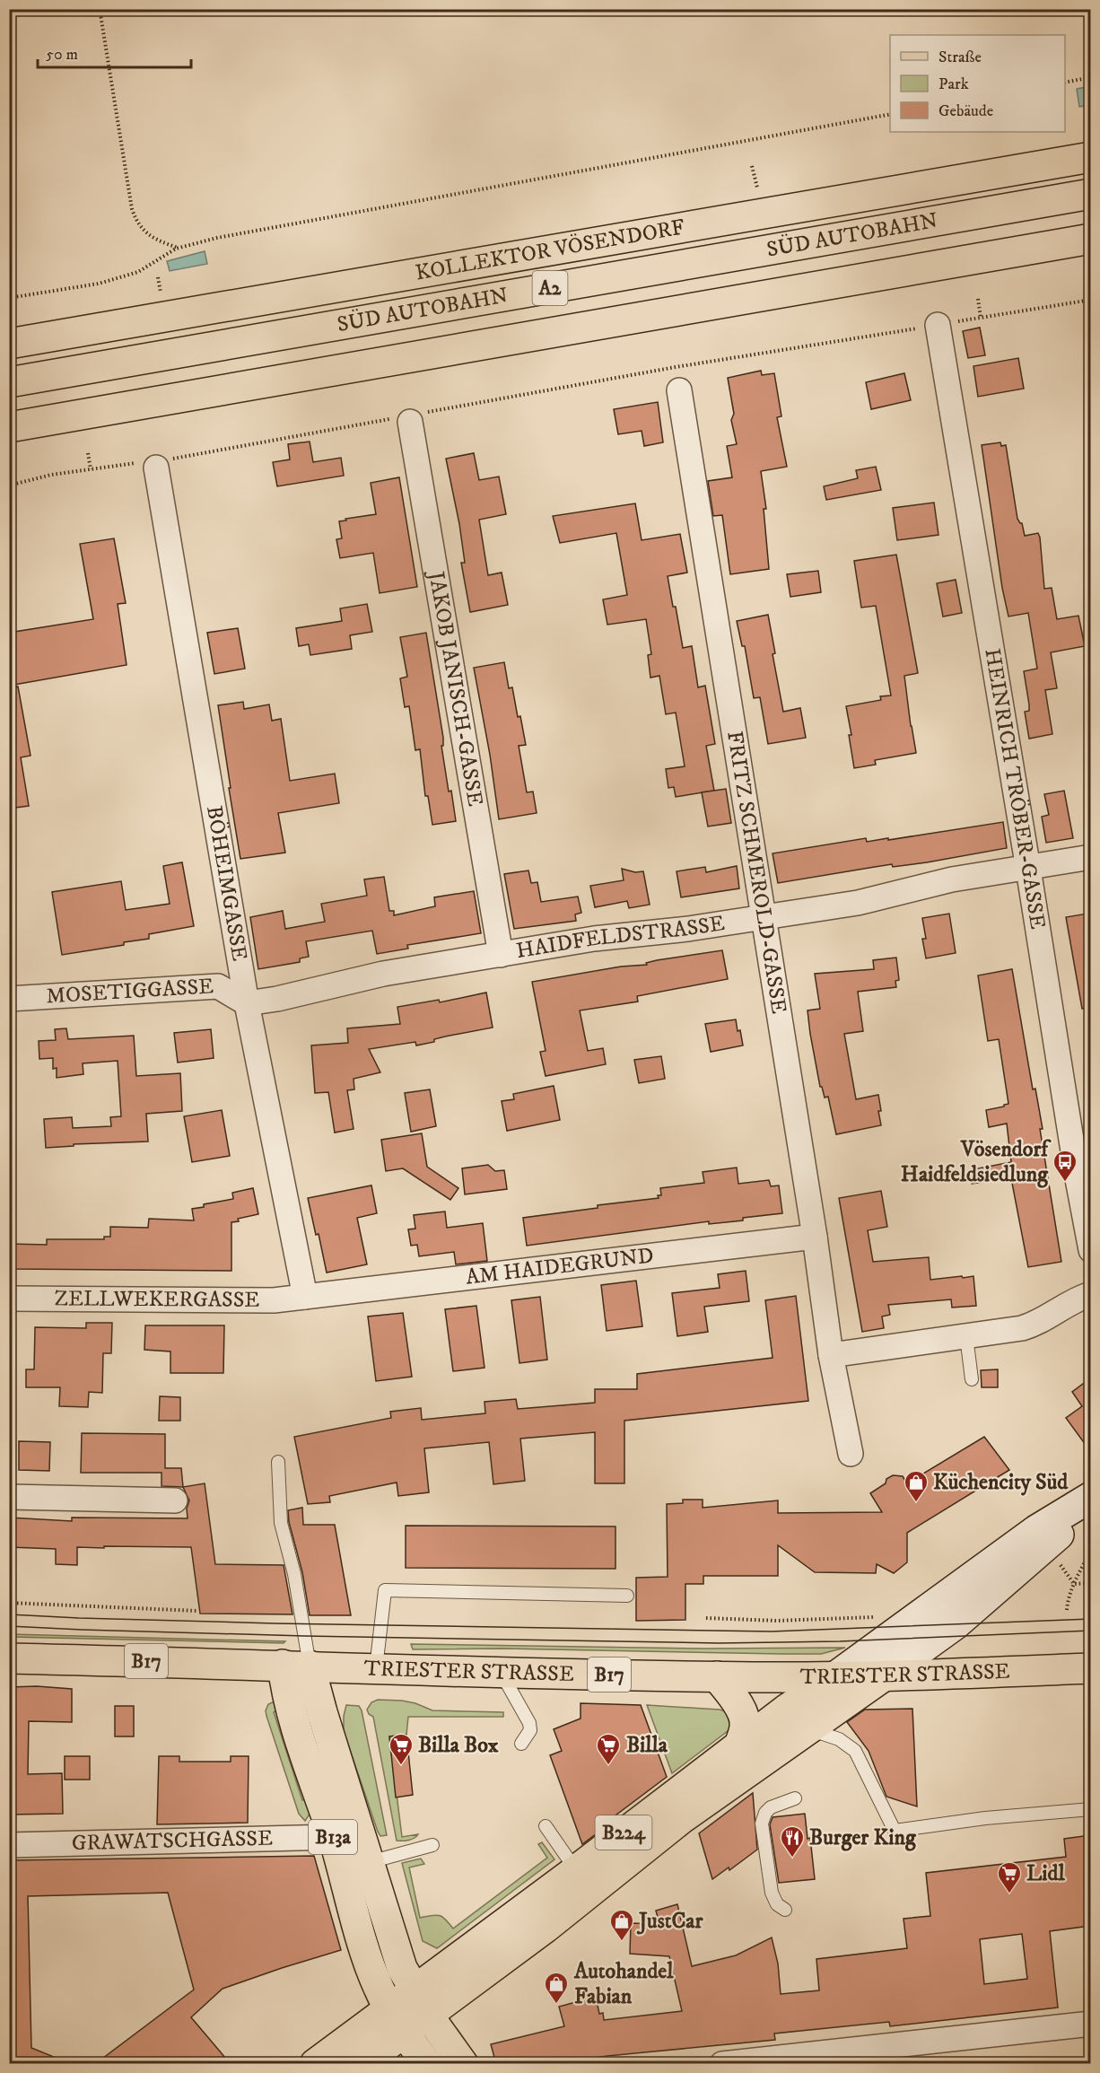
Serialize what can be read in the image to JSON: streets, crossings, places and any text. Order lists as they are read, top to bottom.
{
  "streets": {
    "main road": [
      "SÜD AUTOBAHN",
      "KOLLEKTOR VÖSENDORF",
      "A2",
      "B17",
      "TRIESTER STRASSE",
      "B224",
      "B13a"
    ],
    "street": [
      "JAKOB JANISCH-GASSE",
      "HEINRICH TRÖBER-GASSE",
      "FRITZ SCHMEROLD-GASSE",
      "BÖHEIMGASSE",
      "HAIDFELDSTRASSE",
      "MOSETIGGASSE",
      "AM HAIDEGRUND",
      "ZELLWEKERGASSE",
      "GRAWATSCHGASSE"
    ]
  },
  "crossings": [
    ["JAKOB JANISCH-GASSE", "HAIDFELDSTRASSE"],
    ["HEINRICH TRÖBER-GASSE", "HAIDFELDSTRASSE"],
    ["FRITZ SCHMEROLD-GASSE", "HAIDFELDSTRASSE"],
    ["FRITZ SCHMEROLD-GASSE", "AM HAIDEGRUND"],
    ["BÖHEIMGASSE", "HAIDFELDSTRASSE"],
    ["BÖHEIMGASSE", "MOSETIGGASSE"],
    ["BÖHEIMGASSE", "AM HAIDEGRUND"],
    ["BÖHEIMGASSE", "ZELLWEKERGASSE"],
    ["HAIDFELDSTRASSE", "MOSETIGGASSE"],
    ["AM HAIDEGRUND", "ZELLWEKERGASSE"],
    ["TRIESTER STRASSE", "B224"],
    ["TRIESTER STRASSE", "B13a"],
    ["B224", "B13a"],
    ["B13a", "GRAWATSCHGASSE"]
  ],
  "places": {
    "bus stop": ["Vösendorf Haidfeldsiedlung"],
    "shop": ["Küchencity Süd", "JustCar", "Autohandel Fabian"],
    "supermarket": ["Billa Box", "Billa", "Lidl"],
    "restaurant": ["Burger King"]
  },
  "legend": ["Straße", "Park", "Gebäude"],
  "scale_bar": "50 m"
}
